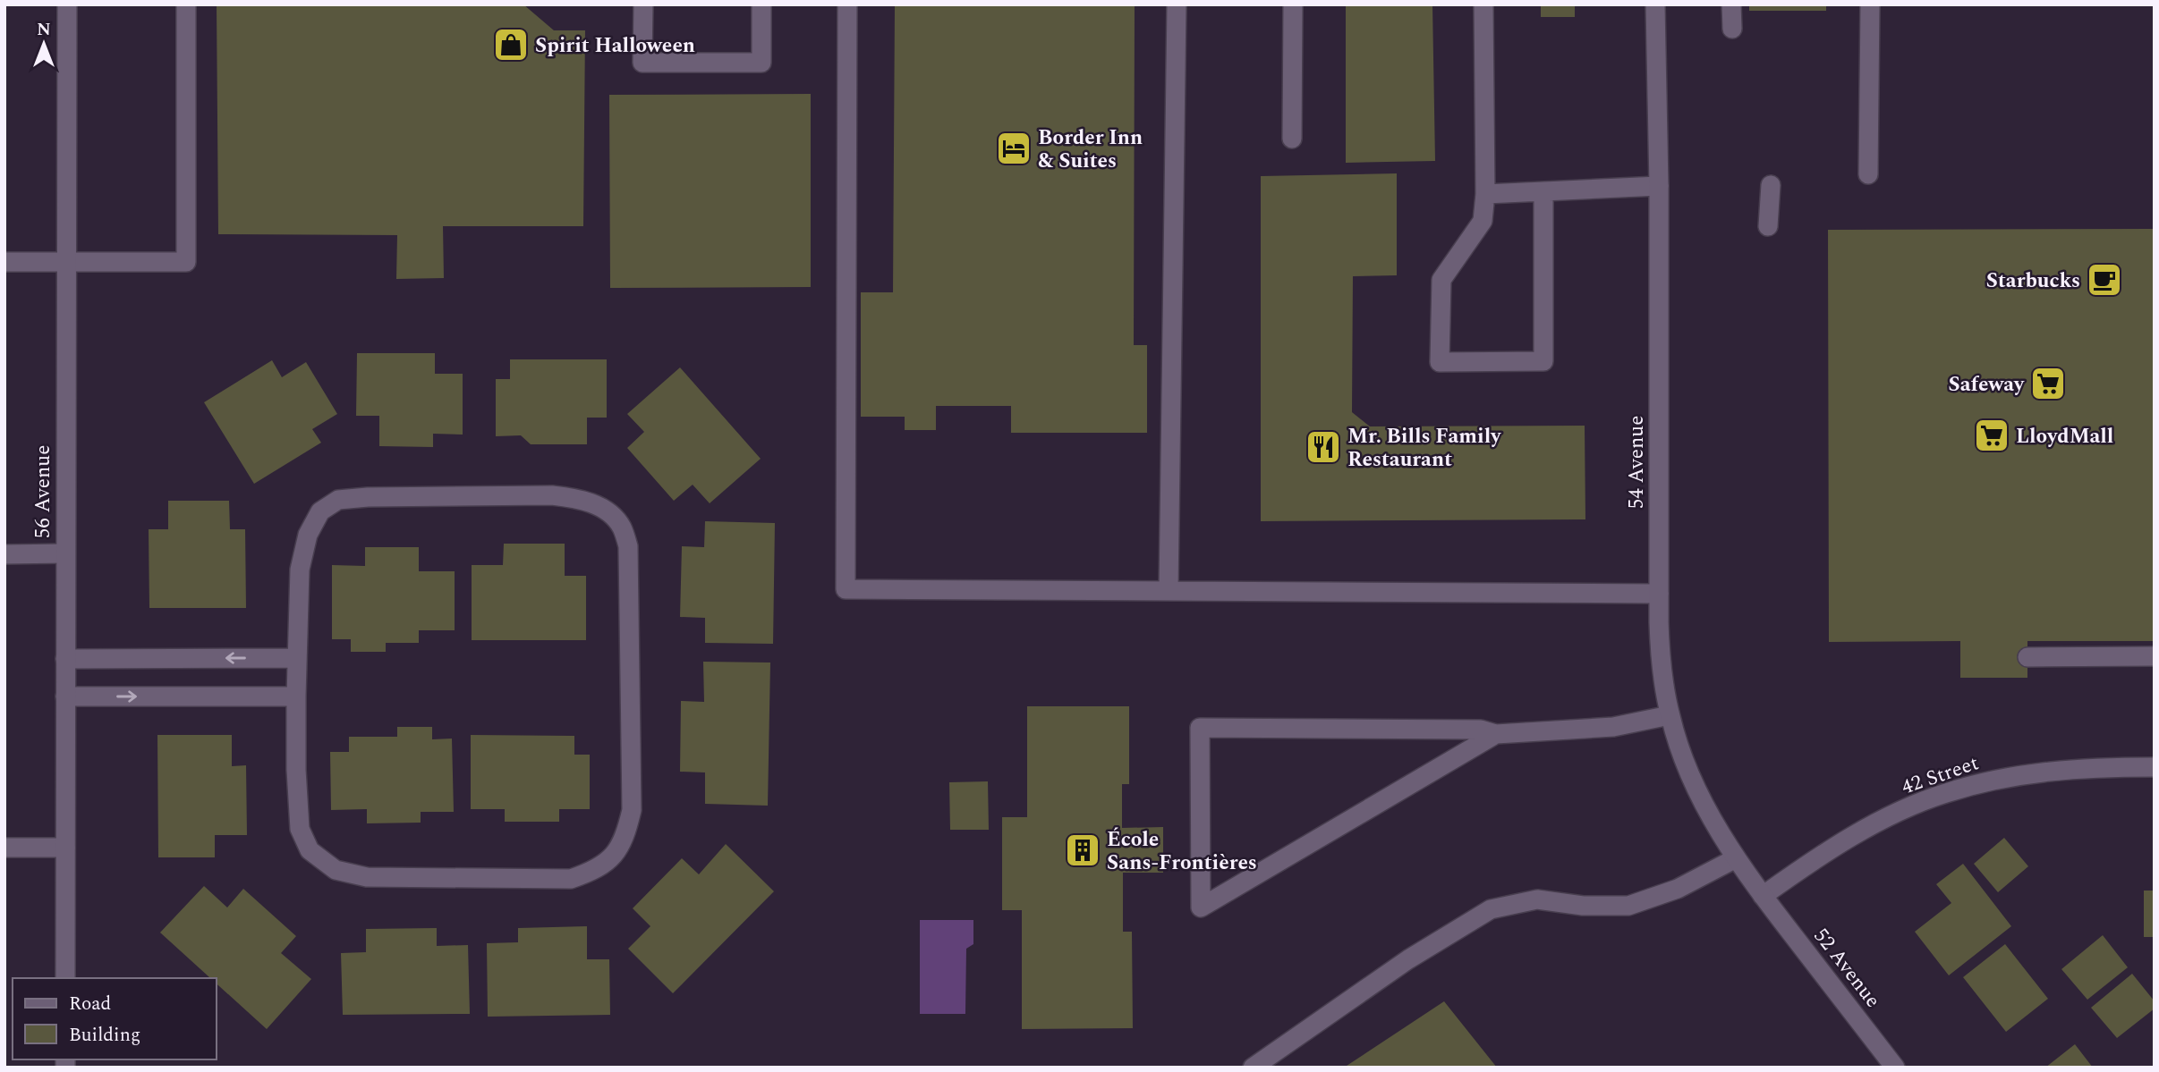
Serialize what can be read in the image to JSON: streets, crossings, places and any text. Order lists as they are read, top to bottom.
{
  "streets": {
    "street": [
      "54 Avenue",
      "56 Avenue",
      "42 Street",
      "52 Avenue"
    ]
  },
  "crossings": [
    ["54 Avenue", "42 Street"],
    ["54 Avenue", "52 Avenue"],
    ["42 Street", "52 Avenue"]
  ],
  "places": {
    "shop": ["Spirit Halloween"],
    "hotel": ["Border Inn & Suites"],
    "cafe": ["Starbucks"],
    "supermarket": ["Safeway", "LloydMall"],
    "restaurant": ["Mr. Bills Family Restaurant"],
    "building": ["École Sans-Frontières"]
  },
  "legend": ["Road", "Building"],
  "north": "top"
}
